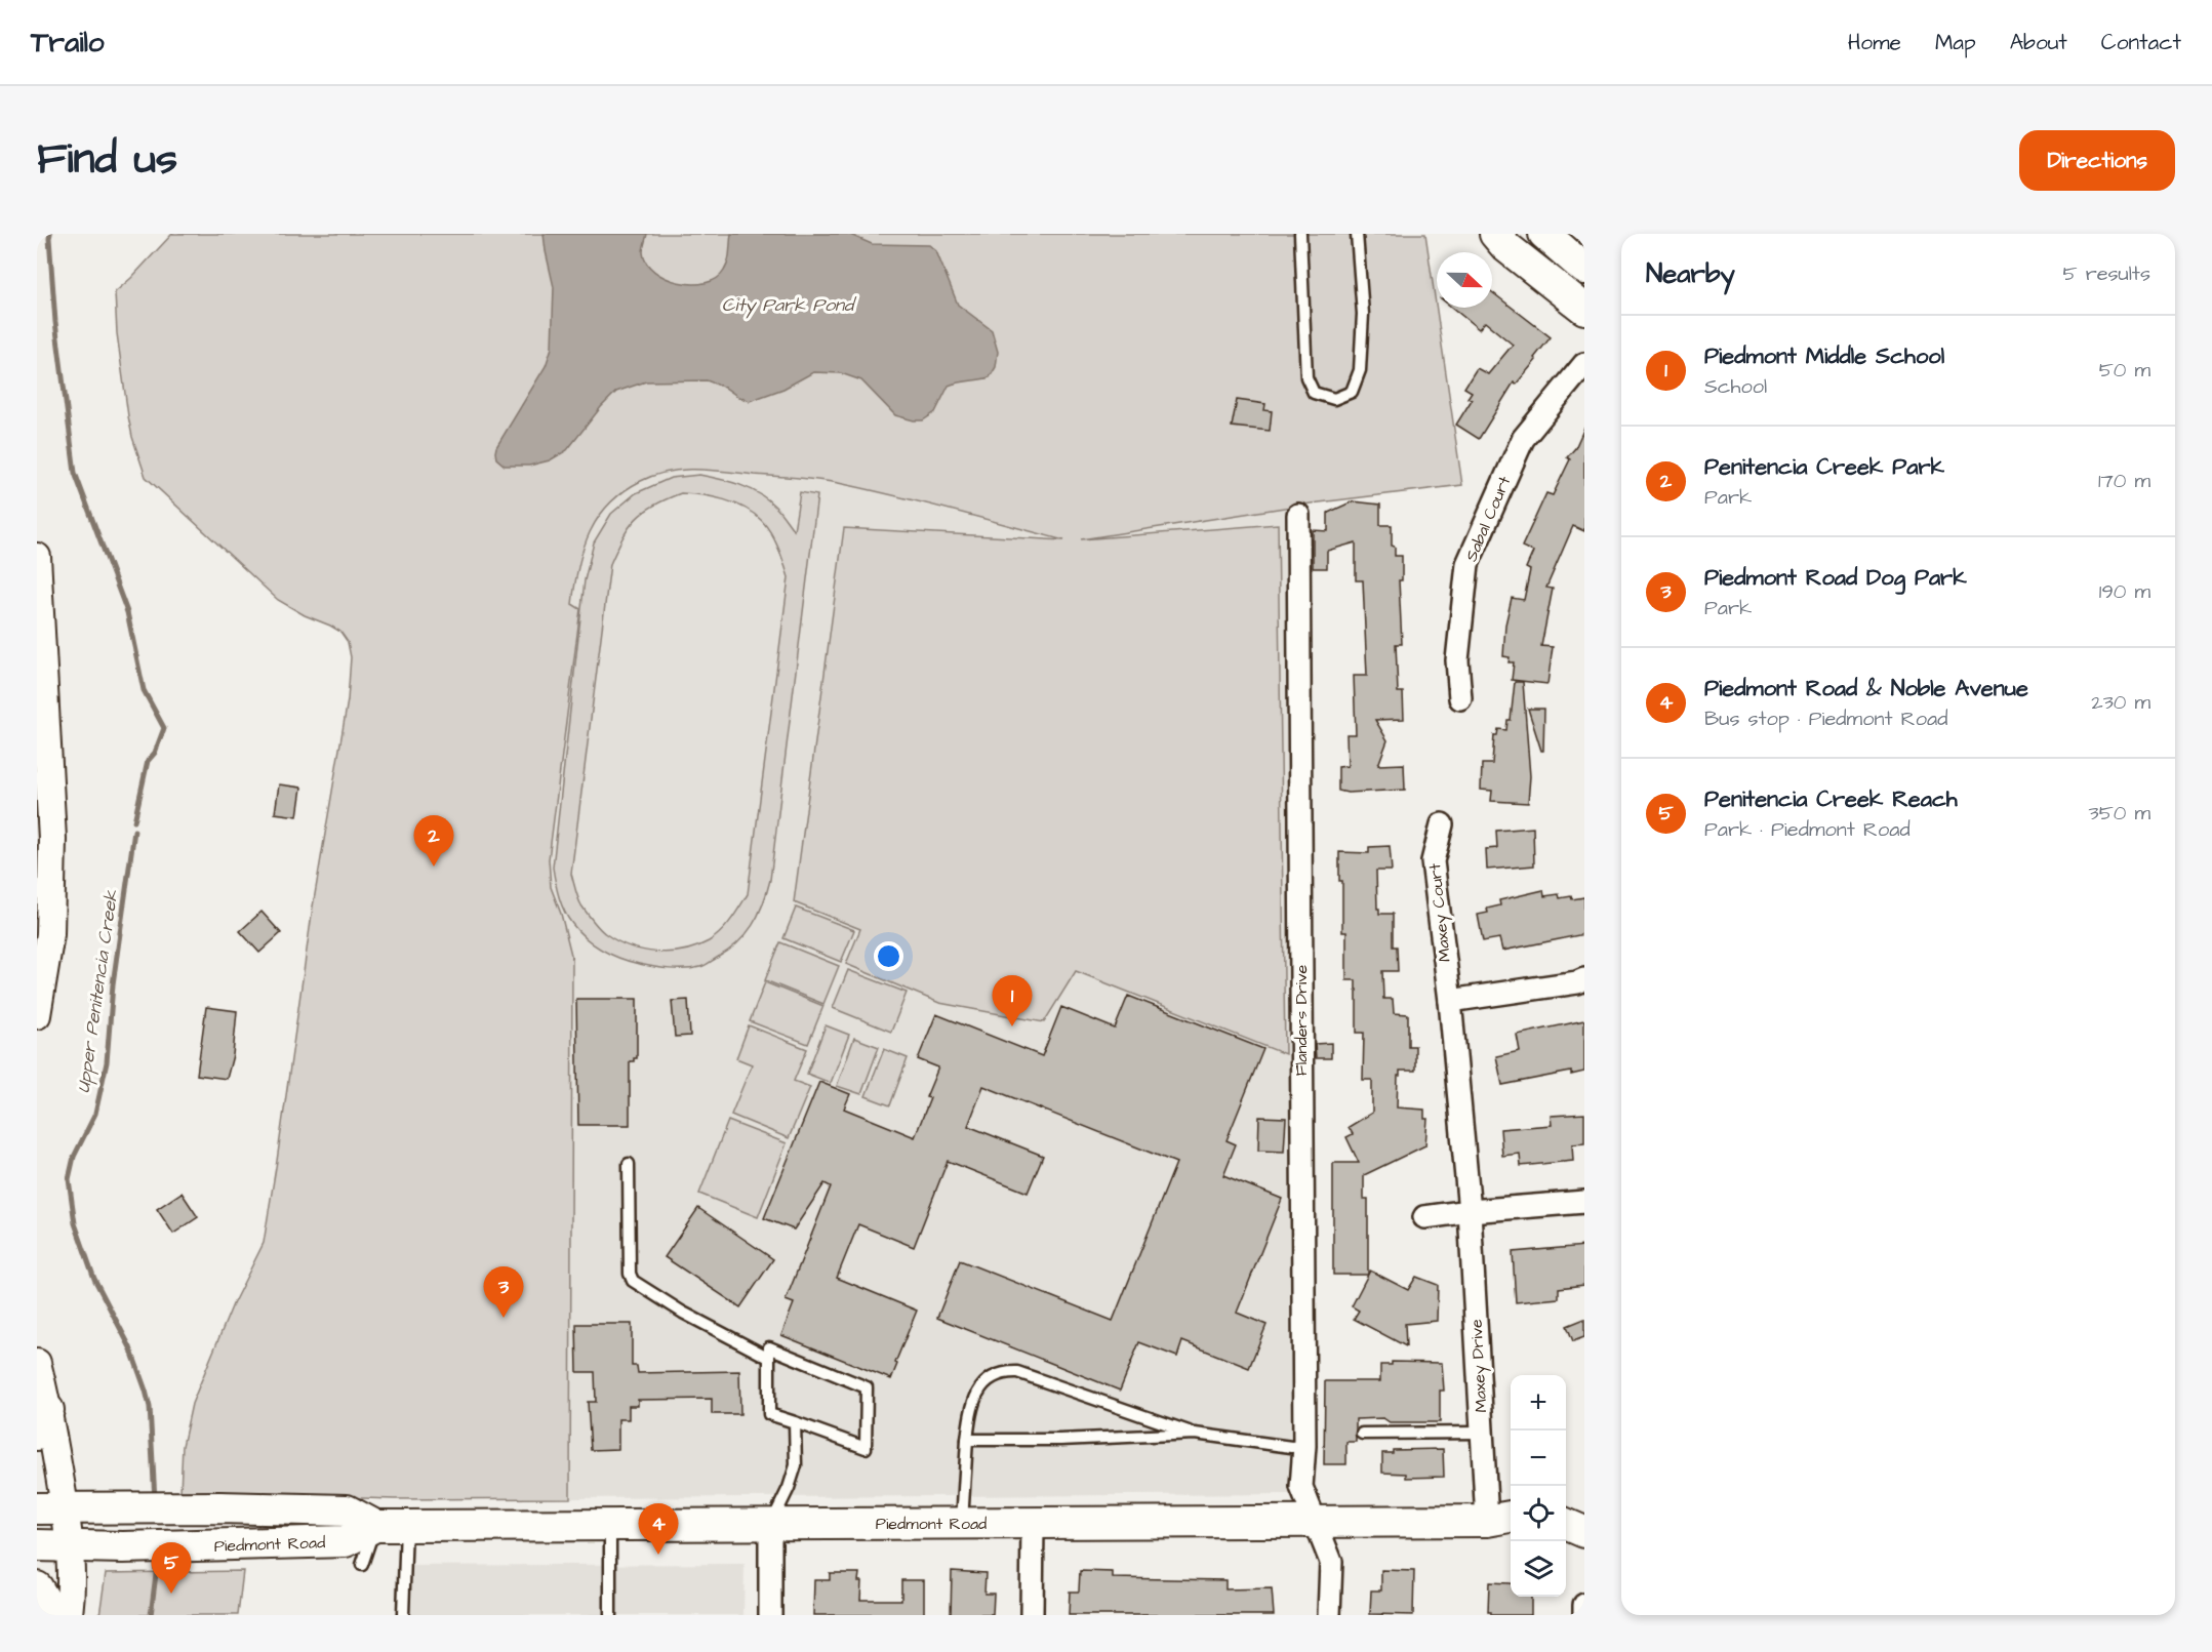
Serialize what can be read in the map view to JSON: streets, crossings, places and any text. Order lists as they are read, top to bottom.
{
  "streets": {
    "main road": ["Piedmont Road"],
    "street": [
      "Sabal Court",
      "Maxey Court",
      "Flanders Drive",
      "Maxey Drive"
    ]
  },
  "crossings": [
    ["Maxey Court", "Maxey Drive"],
    ["Flanders Drive", "Piedmont Road"],
    ["Maxey Drive", "Piedmont Road"]
  ],
  "water": ["City Park Pond", "Upper Penitencia Creek"],
  "north": "right",
  "page": {
    "header": "Trailo",
    "nav": [
      "Home",
      "Map",
      "About",
      "Contact"
    ],
    "title": "Find us",
    "buttons": "Directions",
    "heading": ["Nearby", "5 results"],
    "list": [
      {
        "mark": "1",
        "name": "Piedmont Middle School",
        "note": "School",
        "value": "50 m"
      },
      {
        "mark": "2",
        "name": "Penitencia Creek Park",
        "note": "Park",
        "value": "170 m"
      },
      {
        "mark": "3",
        "name": "Piedmont Road Dog Park",
        "note": "Park",
        "value": "190 m"
      },
      {
        "mark": "4",
        "name": "Piedmont Road & Noble Avenue",
        "note": "Bus stop · Piedmont Road",
        "value": "230 m"
      },
      {
        "mark": "5",
        "name": "Penitencia Creek Reach",
        "note": "Park · Piedmont Road",
        "value": "350 m"
      }
    ],
    "pins": [
      "2",
      "1",
      "3",
      "4",
      "5"
    ],
    "map_buttons": ["+", "−"]
  }
}
